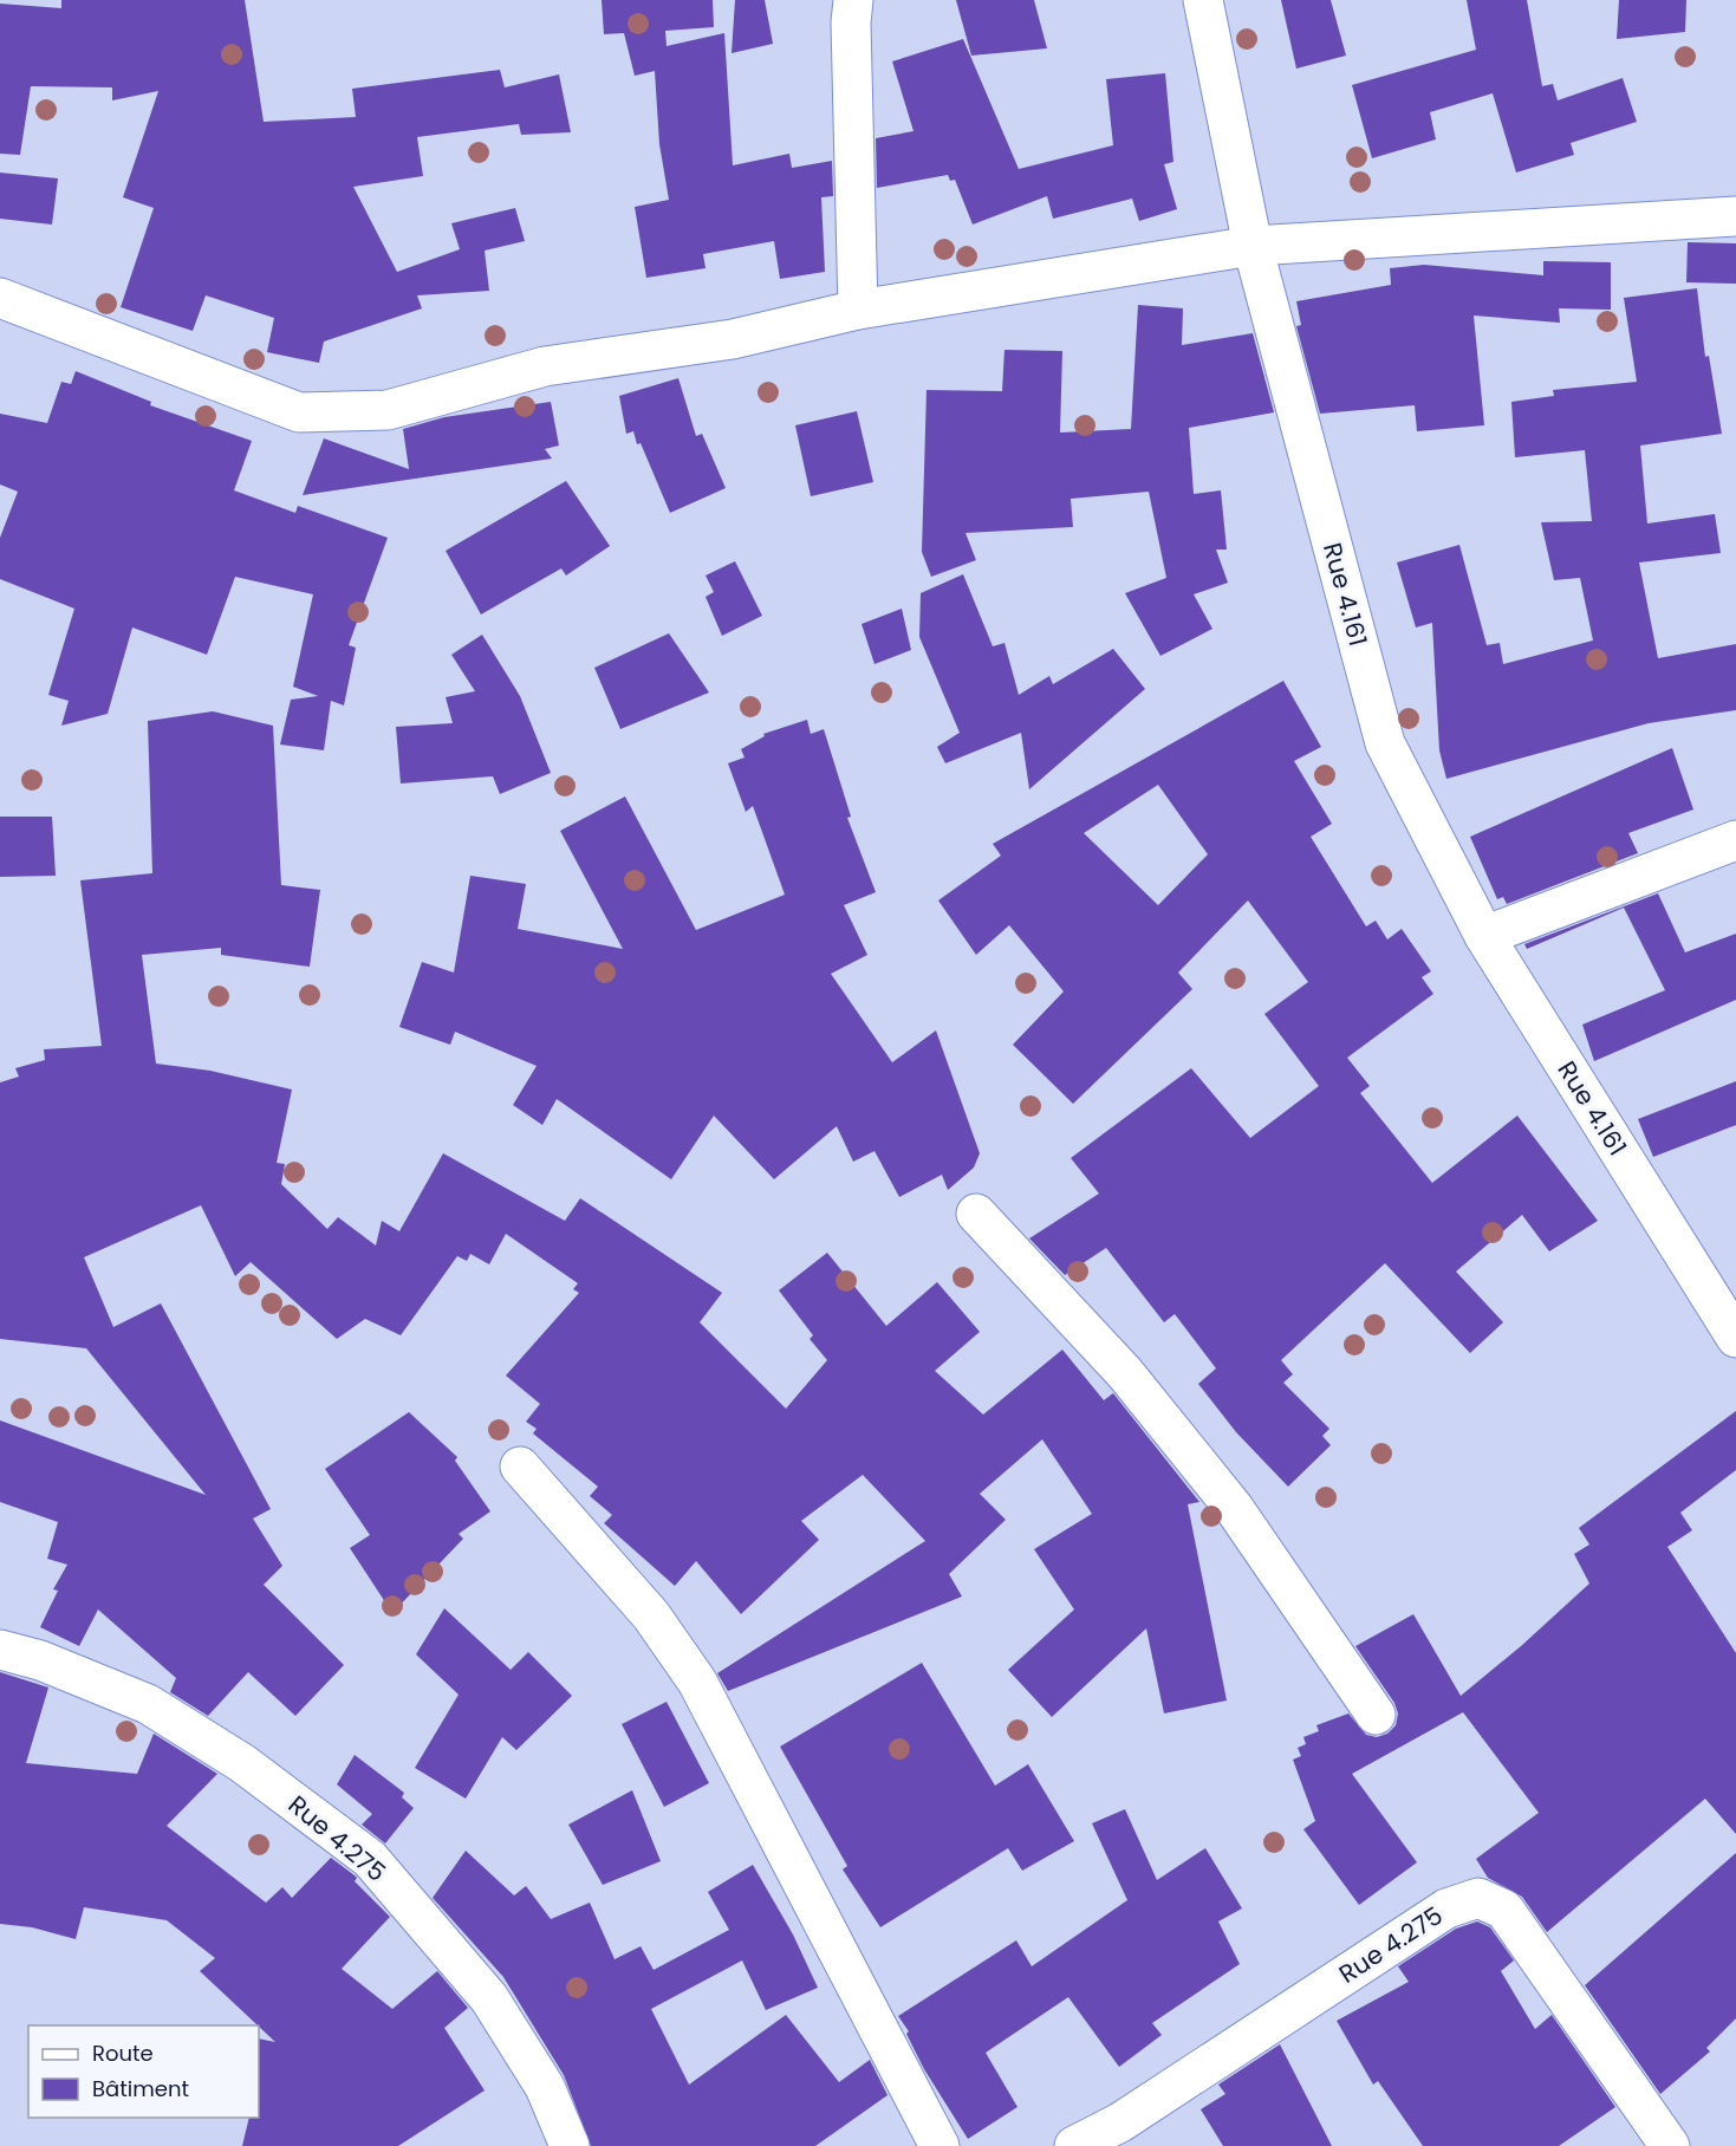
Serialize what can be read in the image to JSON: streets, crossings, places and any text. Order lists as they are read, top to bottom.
{
  "streets": {
    "street": ["Rue 4.161", "Rue 4.275"]
  },
  "legend": ["Route", "Bâtiment"]
}
